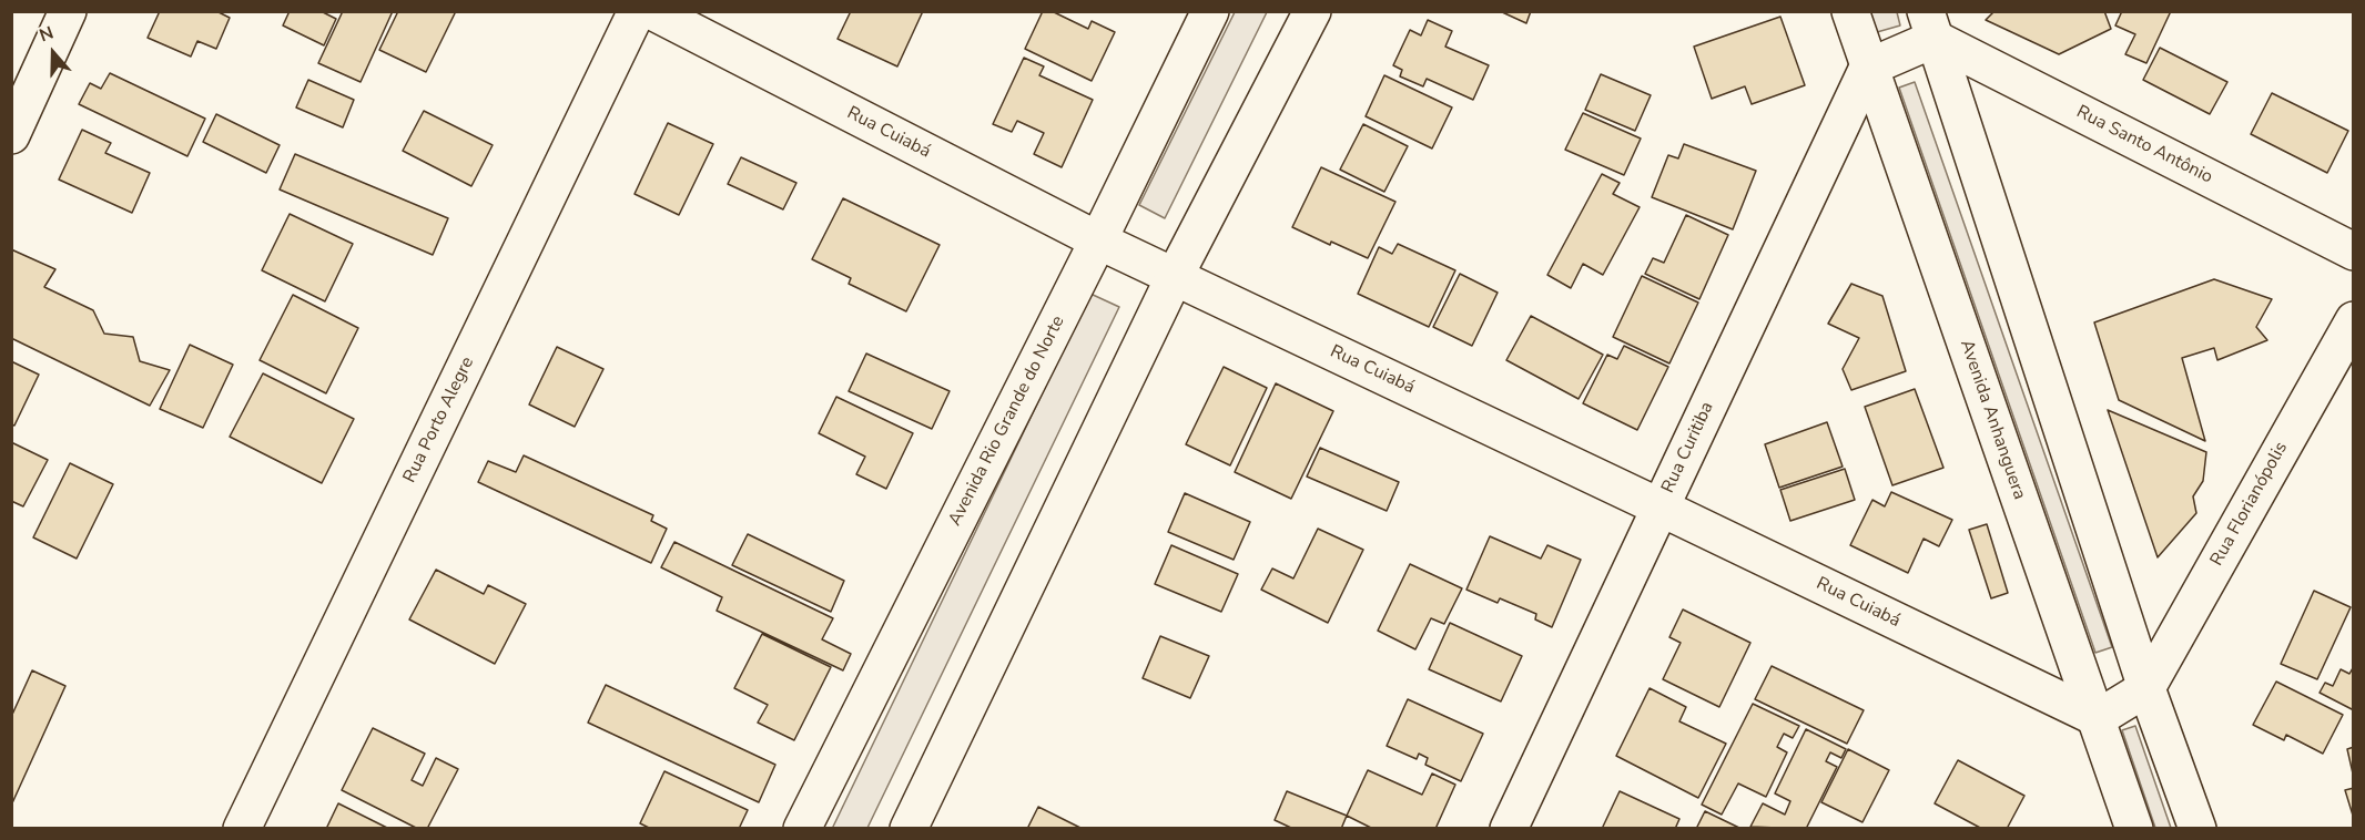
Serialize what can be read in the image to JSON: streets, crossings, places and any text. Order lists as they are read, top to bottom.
{
  "streets": {
    "street": [
      "Rua Cuiabá",
      "Rua Santo Antônio",
      "Rua Porto Alegre",
      "Avenida Anhanguera",
      "Avenida Rio Grande do Norte",
      "Rua Curitiba",
      "Rua Florianópolis"
    ]
  },
  "crossings": [
    ["Rua Cuiabá", "Avenida Anhanguera"],
    ["Rua Cuiabá", "Avenida Rio Grande do Norte"],
    ["Rua Cuiabá", "Rua Curitiba"],
    ["Avenida Anhanguera", "Rua Curitiba"]
  ],
  "north": "top"
}
